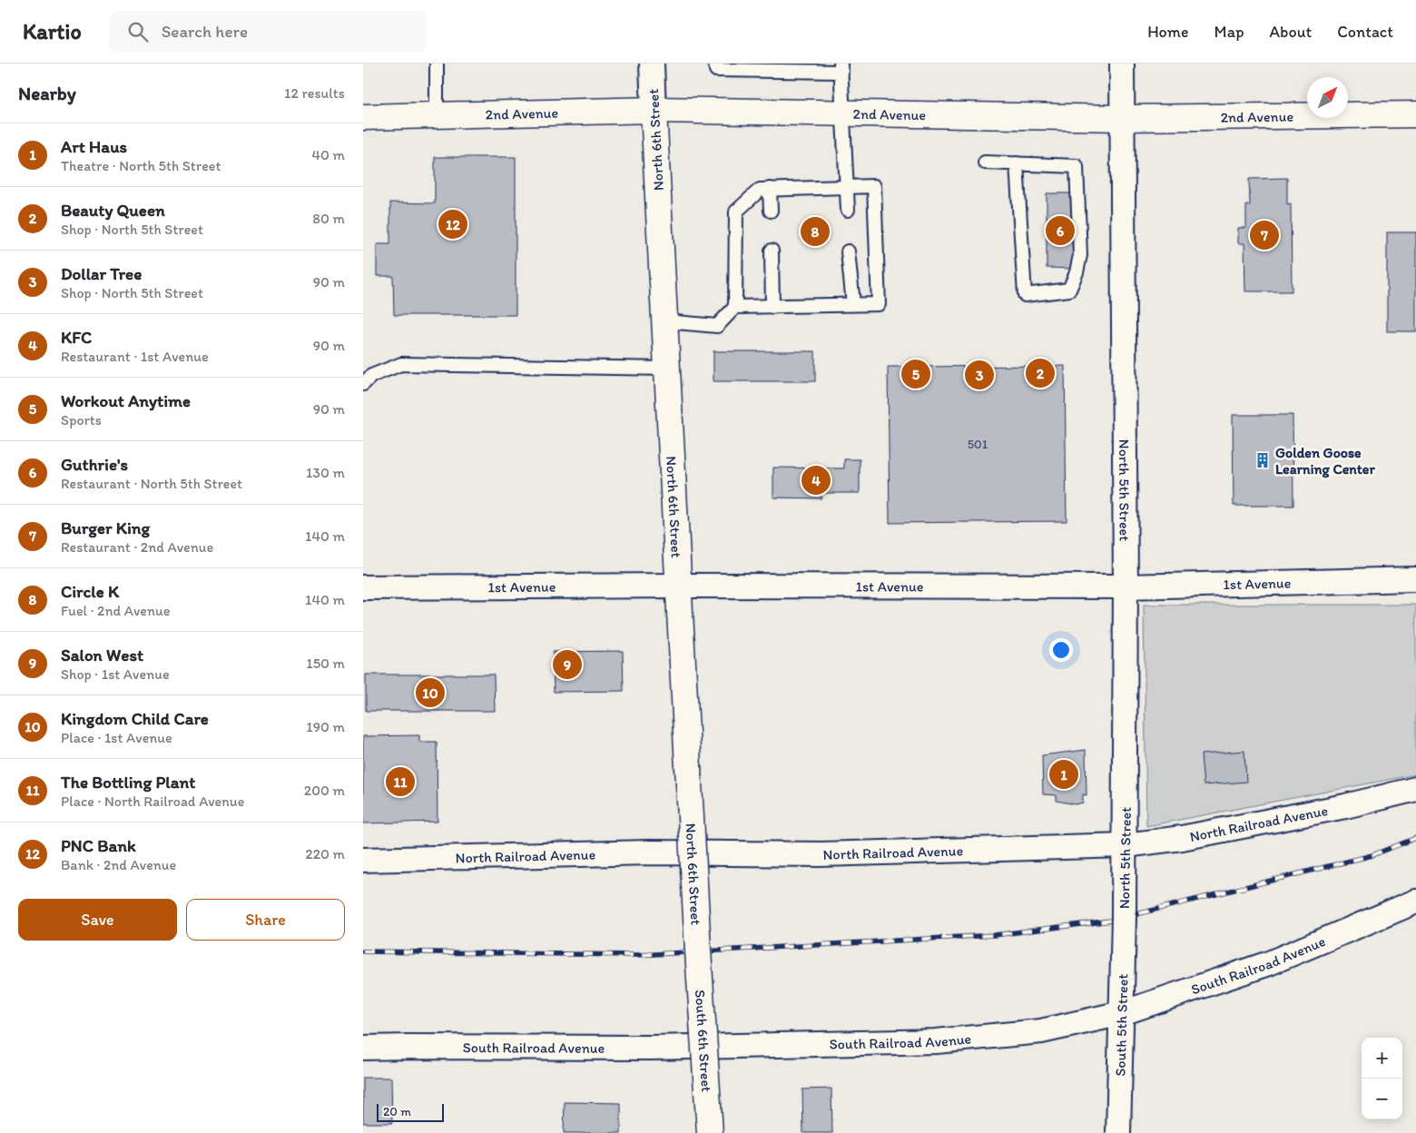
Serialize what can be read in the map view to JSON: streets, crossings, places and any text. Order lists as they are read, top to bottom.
{
  "streets": {
    "main road": ["2nd Avenue", "North 6th Street", "South 6th Street"],
    "street": [
      "North 5th Street",
      "1st Avenue",
      "North Railroad Avenue",
      "South Railroad Avenue",
      "South 5th Street"
    ]
  },
  "crossings": [
    ["2nd Avenue", "North 6th Street"],
    ["2nd Avenue", "North 5th Street"],
    ["North 6th Street", "1st Avenue"],
    ["North 6th Street", "South 6th Street"],
    ["North 5th Street", "1st Avenue"],
    ["North 5th Street", "North Railroad Avenue"],
    ["North 5th Street", "South 5th Street"],
    ["South Railroad Avenue", "South 5th Street"]
  ],
  "places": {
    "building": ["Golden Goose Learning Center"]
  },
  "house_numbers": ["501"],
  "scale_bar": "20 m",
  "north": "top right",
  "page": {
    "header": "Kartio",
    "search": "Search here",
    "nav": [
      "Home",
      "Map",
      "About",
      "Contact"
    ],
    "heading": ["Nearby", "12 results"],
    "list": [
      {
        "mark": "1",
        "name": "Art Haus",
        "note": "Theatre · North 5th Street",
        "value": "40 m"
      },
      {
        "mark": "2",
        "name": "Beauty Queen",
        "note": "Shop · North 5th Street",
        "value": "80 m"
      },
      {
        "mark": "3",
        "name": "Dollar Tree",
        "note": "Shop · North 5th Street",
        "value": "90 m"
      },
      {
        "mark": "4",
        "name": "KFC",
        "note": "Restaurant · 1st Avenue",
        "value": "90 m"
      },
      {
        "mark": "5",
        "name": "Workout Anytime",
        "note": "Sports",
        "value": "90 m"
      },
      {
        "mark": "6",
        "name": "Guthrie's",
        "note": "Restaurant · North 5th Street",
        "value": "130 m"
      },
      {
        "mark": "7",
        "name": "Burger King",
        "note": "Restaurant · 2nd Avenue",
        "value": "140 m"
      },
      {
        "mark": "8",
        "name": "Circle K",
        "note": "Fuel · 2nd Avenue",
        "value": "140 m"
      },
      {
        "mark": "9",
        "name": "Salon West",
        "note": "Shop · 1st Avenue",
        "value": "150 m"
      },
      {
        "mark": "10",
        "name": "Kingdom Child Care",
        "note": "Place · 1st Avenue",
        "value": "190 m"
      },
      {
        "mark": "11",
        "name": "The Bottling Plant",
        "note": "Place · North Railroad Avenue",
        "value": "200 m"
      },
      {
        "mark": "12",
        "name": "PNC Bank",
        "note": "Bank · 2nd Avenue",
        "value": "220 m"
      }
    ],
    "pins": [
      "12",
      "6",
      "8",
      "7",
      "2",
      "5",
      "3",
      "4",
      "9",
      "10",
      "1",
      "11"
    ],
    "buttons": ["Save", "Share"],
    "map_buttons": ["+", "−"],
    "scale": "20 m"
  }
}
